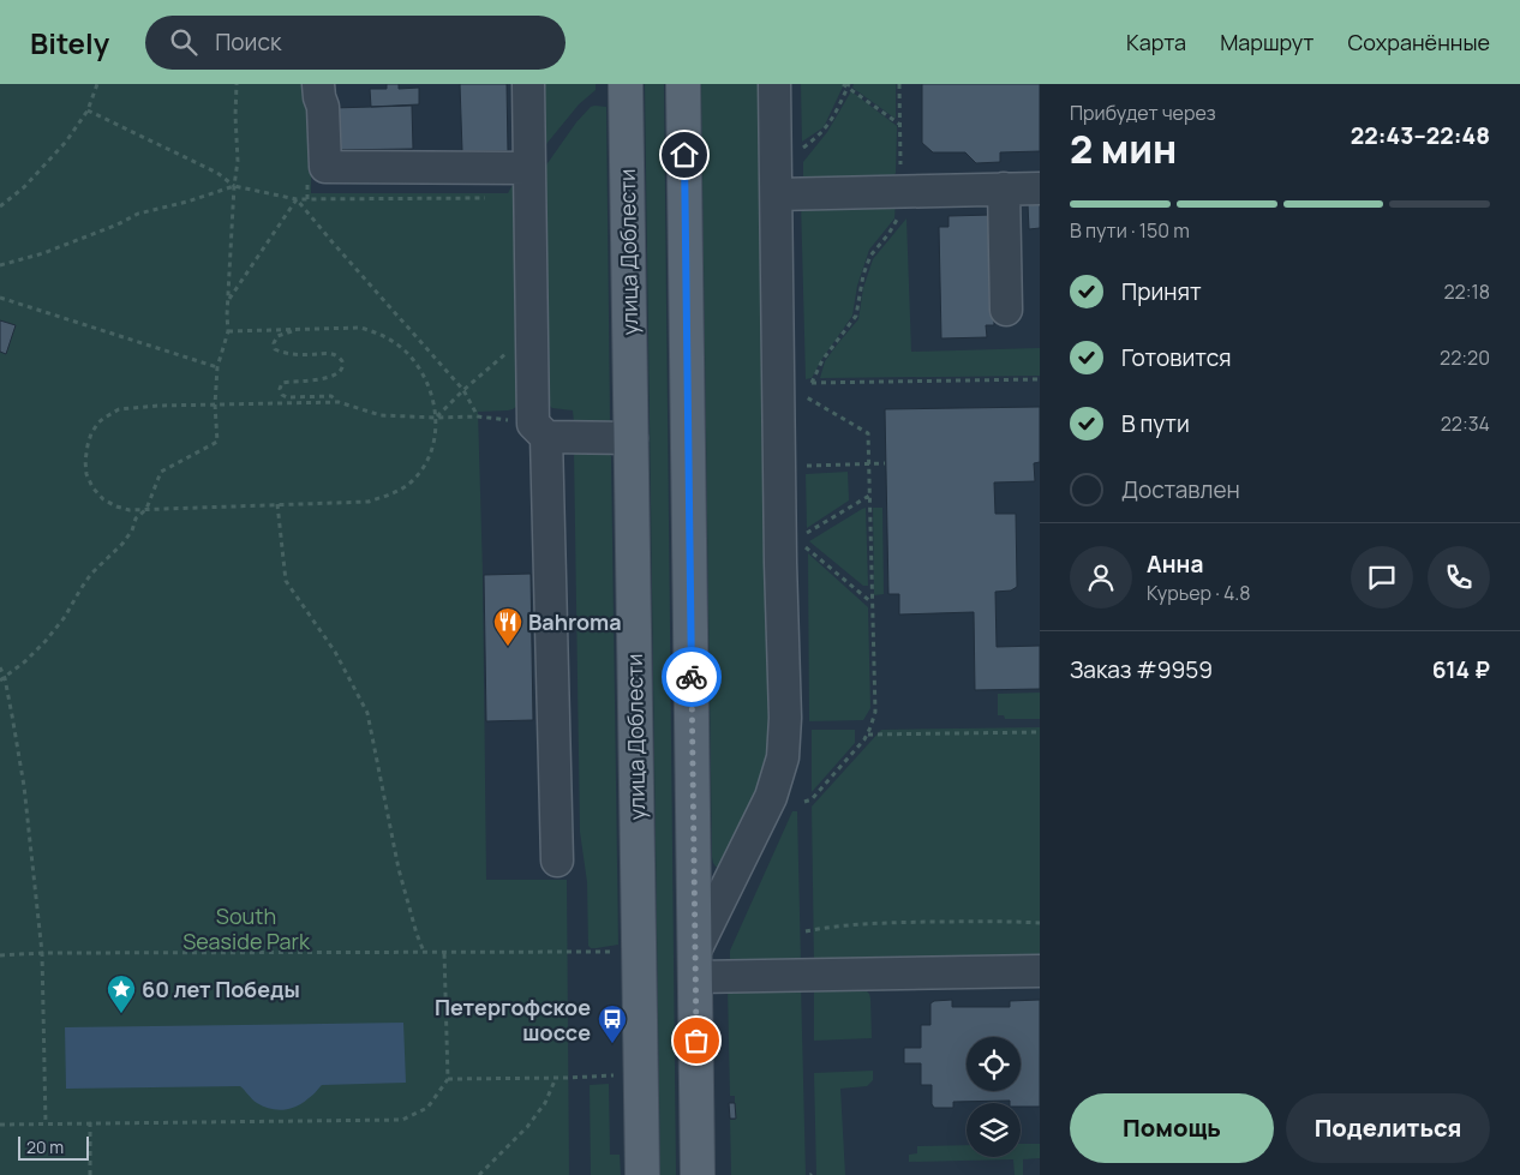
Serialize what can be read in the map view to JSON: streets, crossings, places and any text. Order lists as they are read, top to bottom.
{
  "streets": {
    "main road": ["улица Доблести"]
  },
  "parks": ["South Seaside Park"],
  "places": {
    "restaurant": ["Bahroma"],
    "place": ["60 лет Победы"],
    "bus stop": ["Петергофское шоссе"]
  },
  "scale_bar": "20 m",
  "page": {
    "header": "Bitely",
    "search": "Поиск",
    "nav": ["Карта", "Маршрут", "Сохранённые"],
    "heading": ["2 мин", "Прибудет через", "22:43–22:48"],
    "panel": [
      "Анна",
      "Курьер · 4.8",
      "Заказ #9959",
      "614 ₽"
    ],
    "bar": "В пути · 150 m",
    "list": [
      ["Принят", "22:18"],
      ["Готовится", "22:20"],
      ["В пути", "22:34"],
      "Доставлен"
    ],
    "buttons": ["Помощь", "Поделиться"],
    "scale": "20 m"
  }
}
